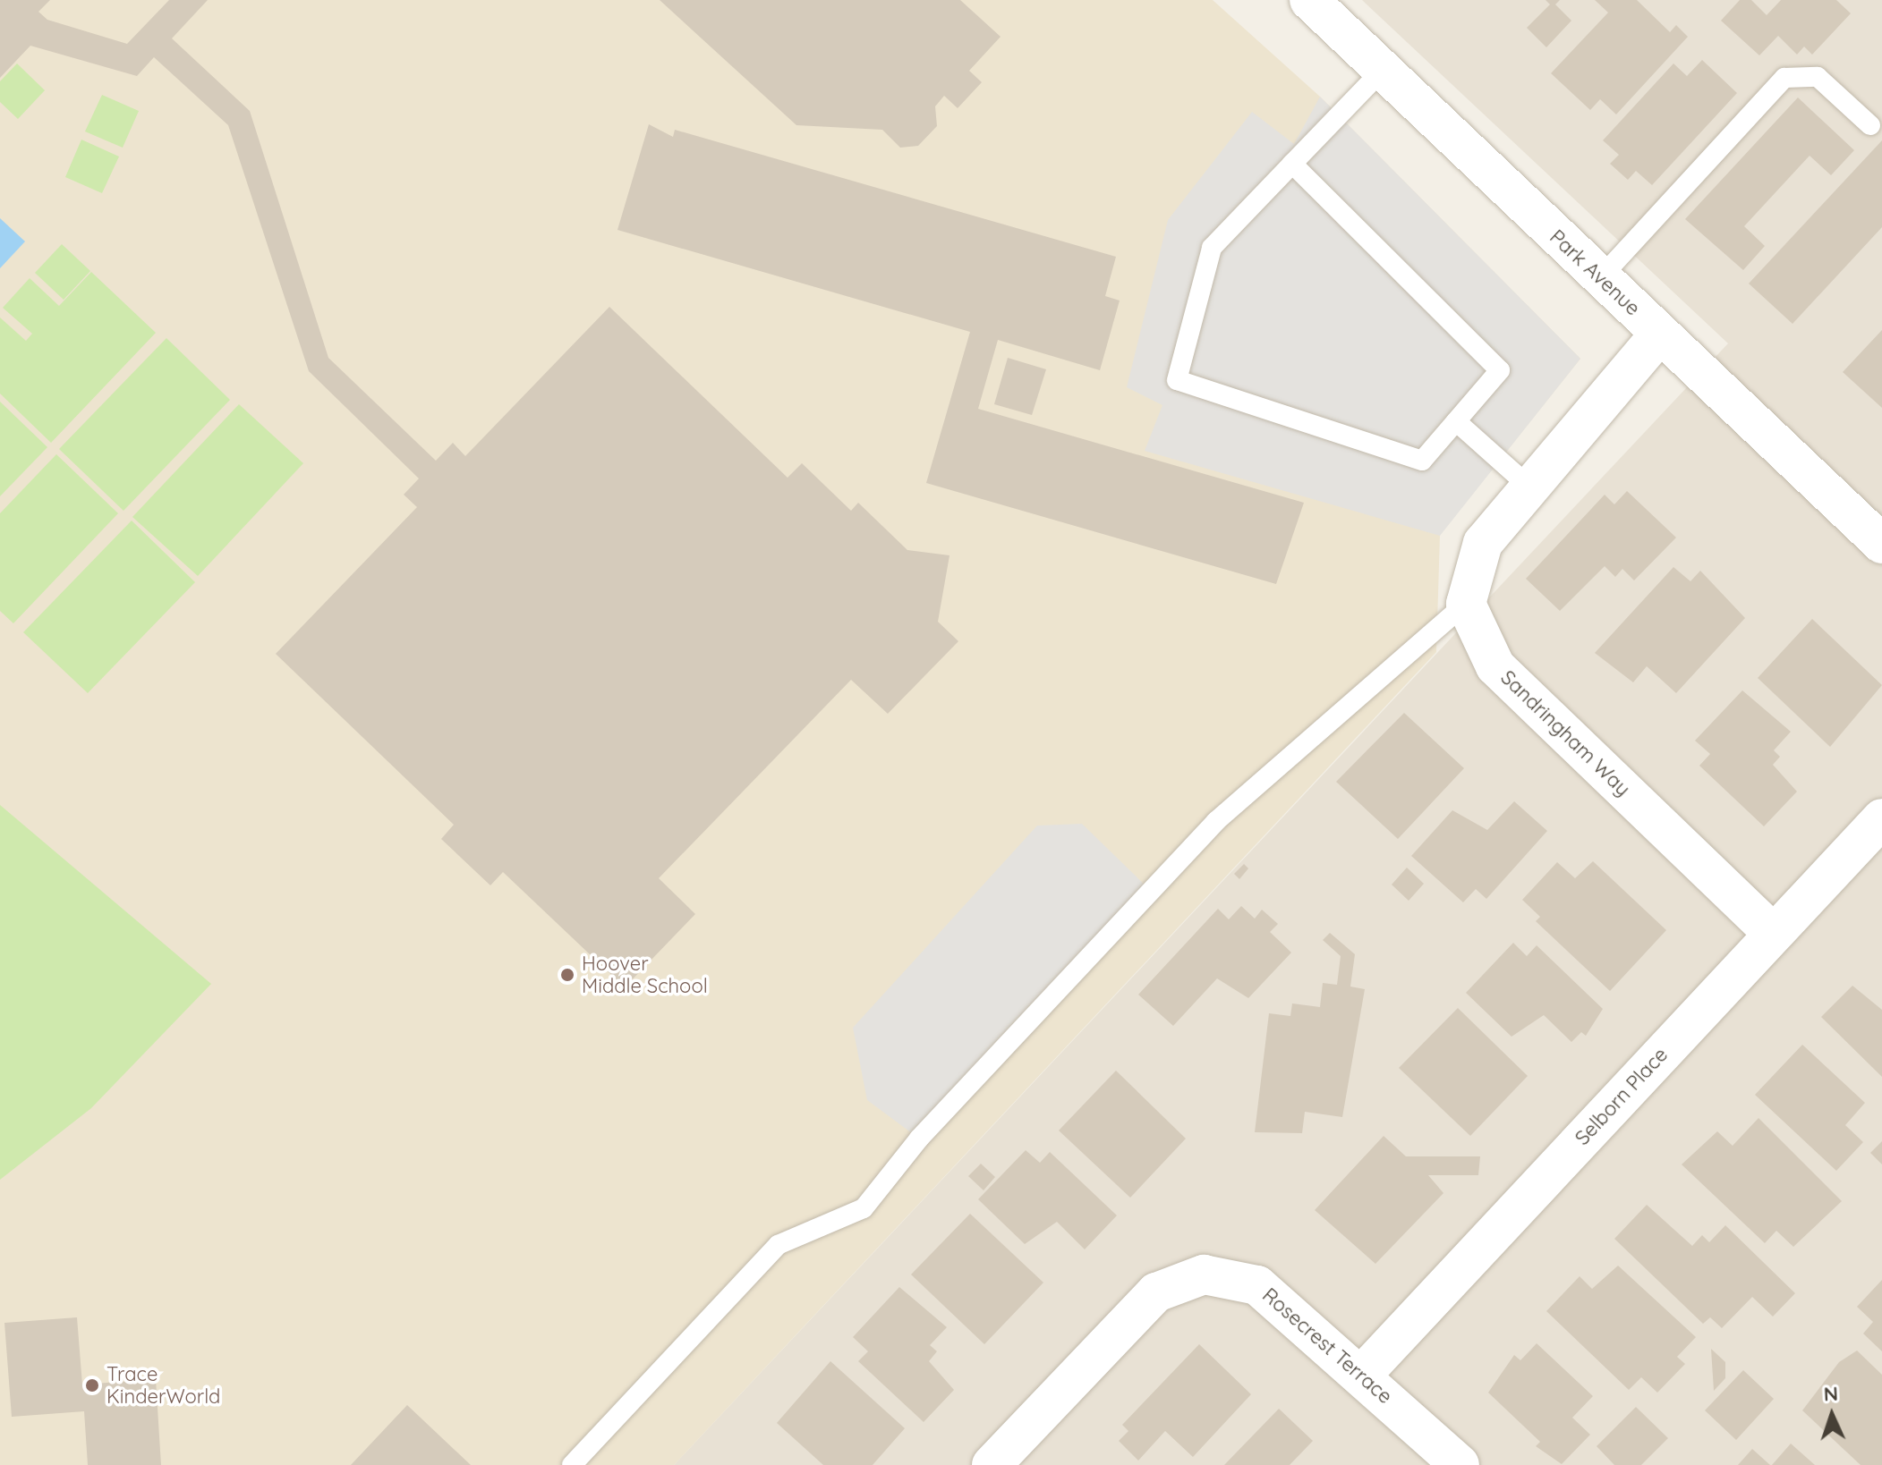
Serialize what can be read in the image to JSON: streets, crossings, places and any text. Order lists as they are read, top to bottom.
{
  "streets": {
    "street": [
      "Park Avenue",
      "Sandringham Way",
      "Selborn Place",
      "Rosecrest Terrace"
    ]
  },
  "crossings": [
    ["Sandringham Way", "Selborn Place"],
    ["Selborn Place", "Rosecrest Terrace"]
  ],
  "places": ["Hoover Middle School", "Trace KinderWorld"],
  "north": "top"
}
